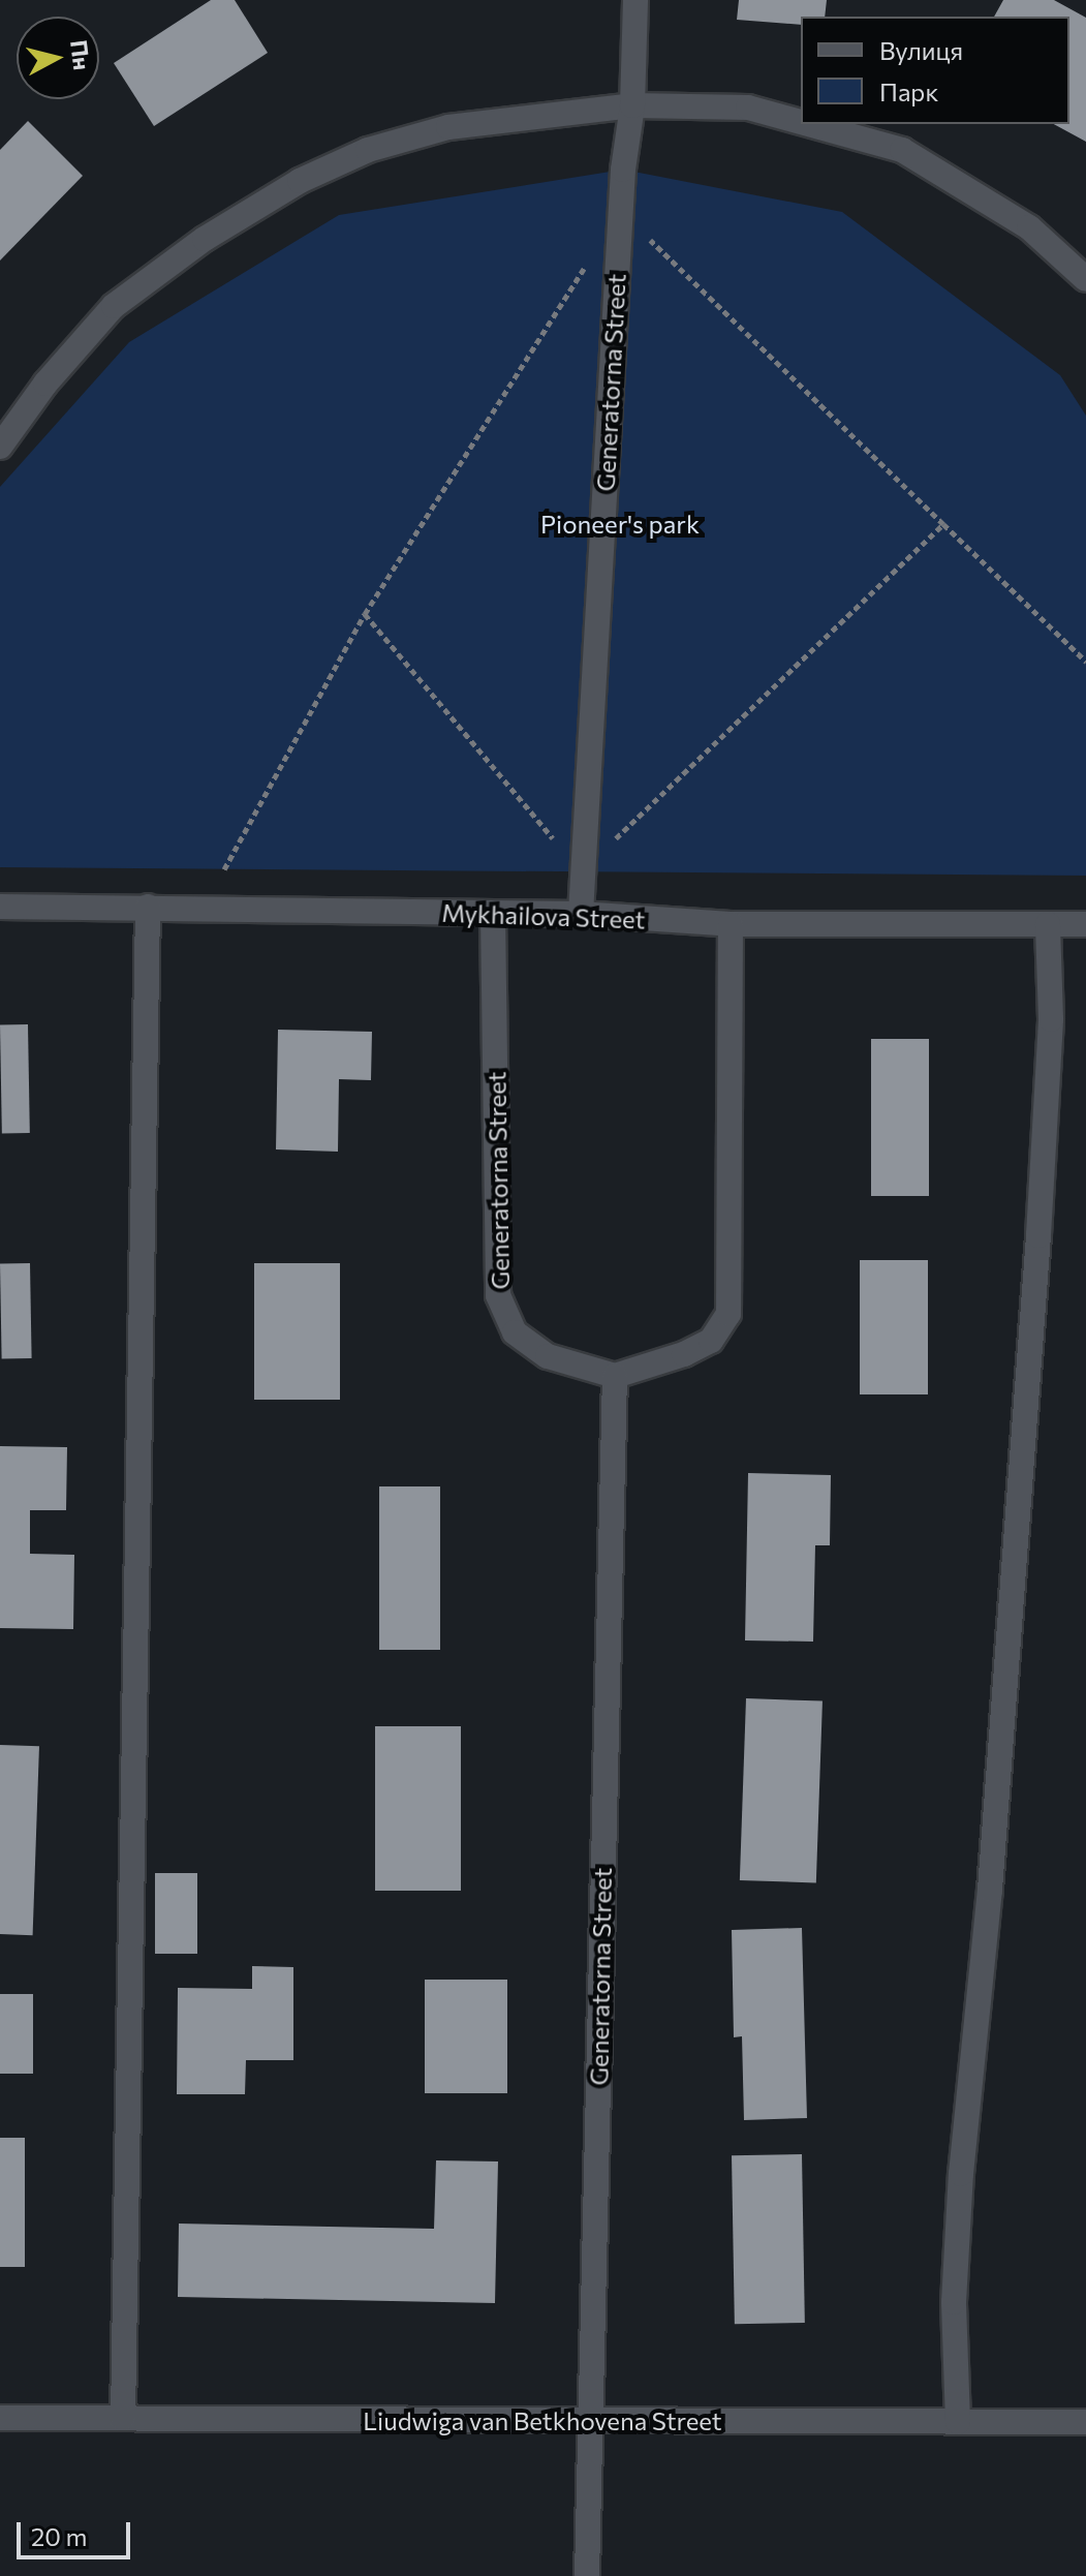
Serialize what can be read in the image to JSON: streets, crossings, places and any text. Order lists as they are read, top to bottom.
{
  "streets": {
    "street": ["Generatorna Street", "Mykhailova Street", "Liudwiga van Betkhovena Street"]
  },
  "crossings": [
    ["Generatorna Street", "Mykhailova Street"],
    ["Generatorna Street", "Liudwiga van Betkhovena Street"]
  ],
  "parks": ["Pioneer's park"],
  "legend": ["Вулиця", "Парк"],
  "scale_bar": "20 m",
  "north": "right"
}
